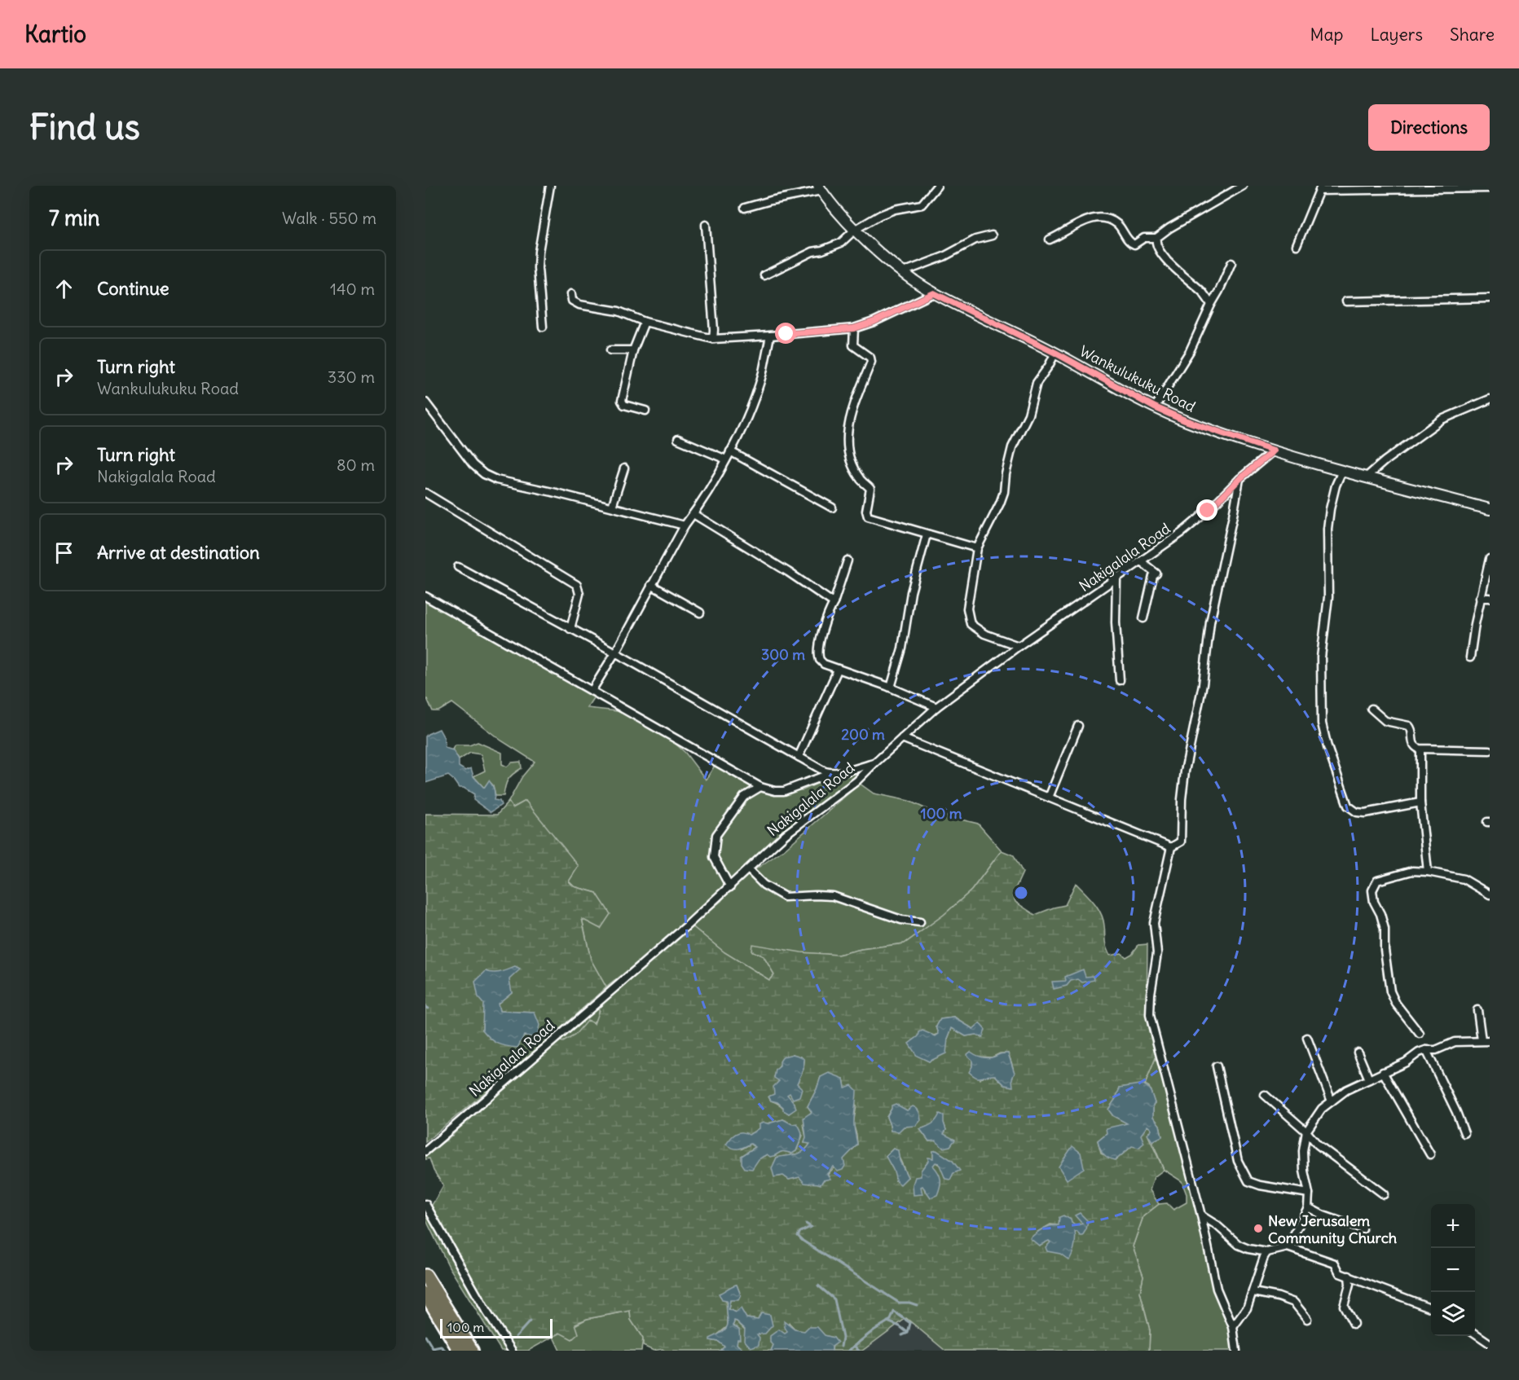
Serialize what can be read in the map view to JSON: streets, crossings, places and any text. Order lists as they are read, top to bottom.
{
  "streets": {
    "main road": ["Wankulukuku Road"],
    "street": ["Nakigalala Road"]
  },
  "crossings": [
    ["Wankulukuku Road", "Nakigalala Road"]
  ],
  "places": ["New Jerusalem Community Church"],
  "scale_bar": "100 m",
  "page": {
    "header": "Kartio",
    "nav": ["Map", "Layers", "Share"],
    "buttons": "Directions",
    "title": "Find us",
    "heading": ["7 min", "Walk · 550 m"],
    "list": [
      ["Continue", "140 m"],
      ["Turn right", "Wankulukuku Road", "330 m"],
      ["Turn right", "Nakigalala Road", "80 m"],
      "Arrive at destination"
    ],
    "map_buttons": ["+", "−"],
    "scale": "100 m"
  },
  "rings": ["300 m", "200 m", "100 m"]
}
